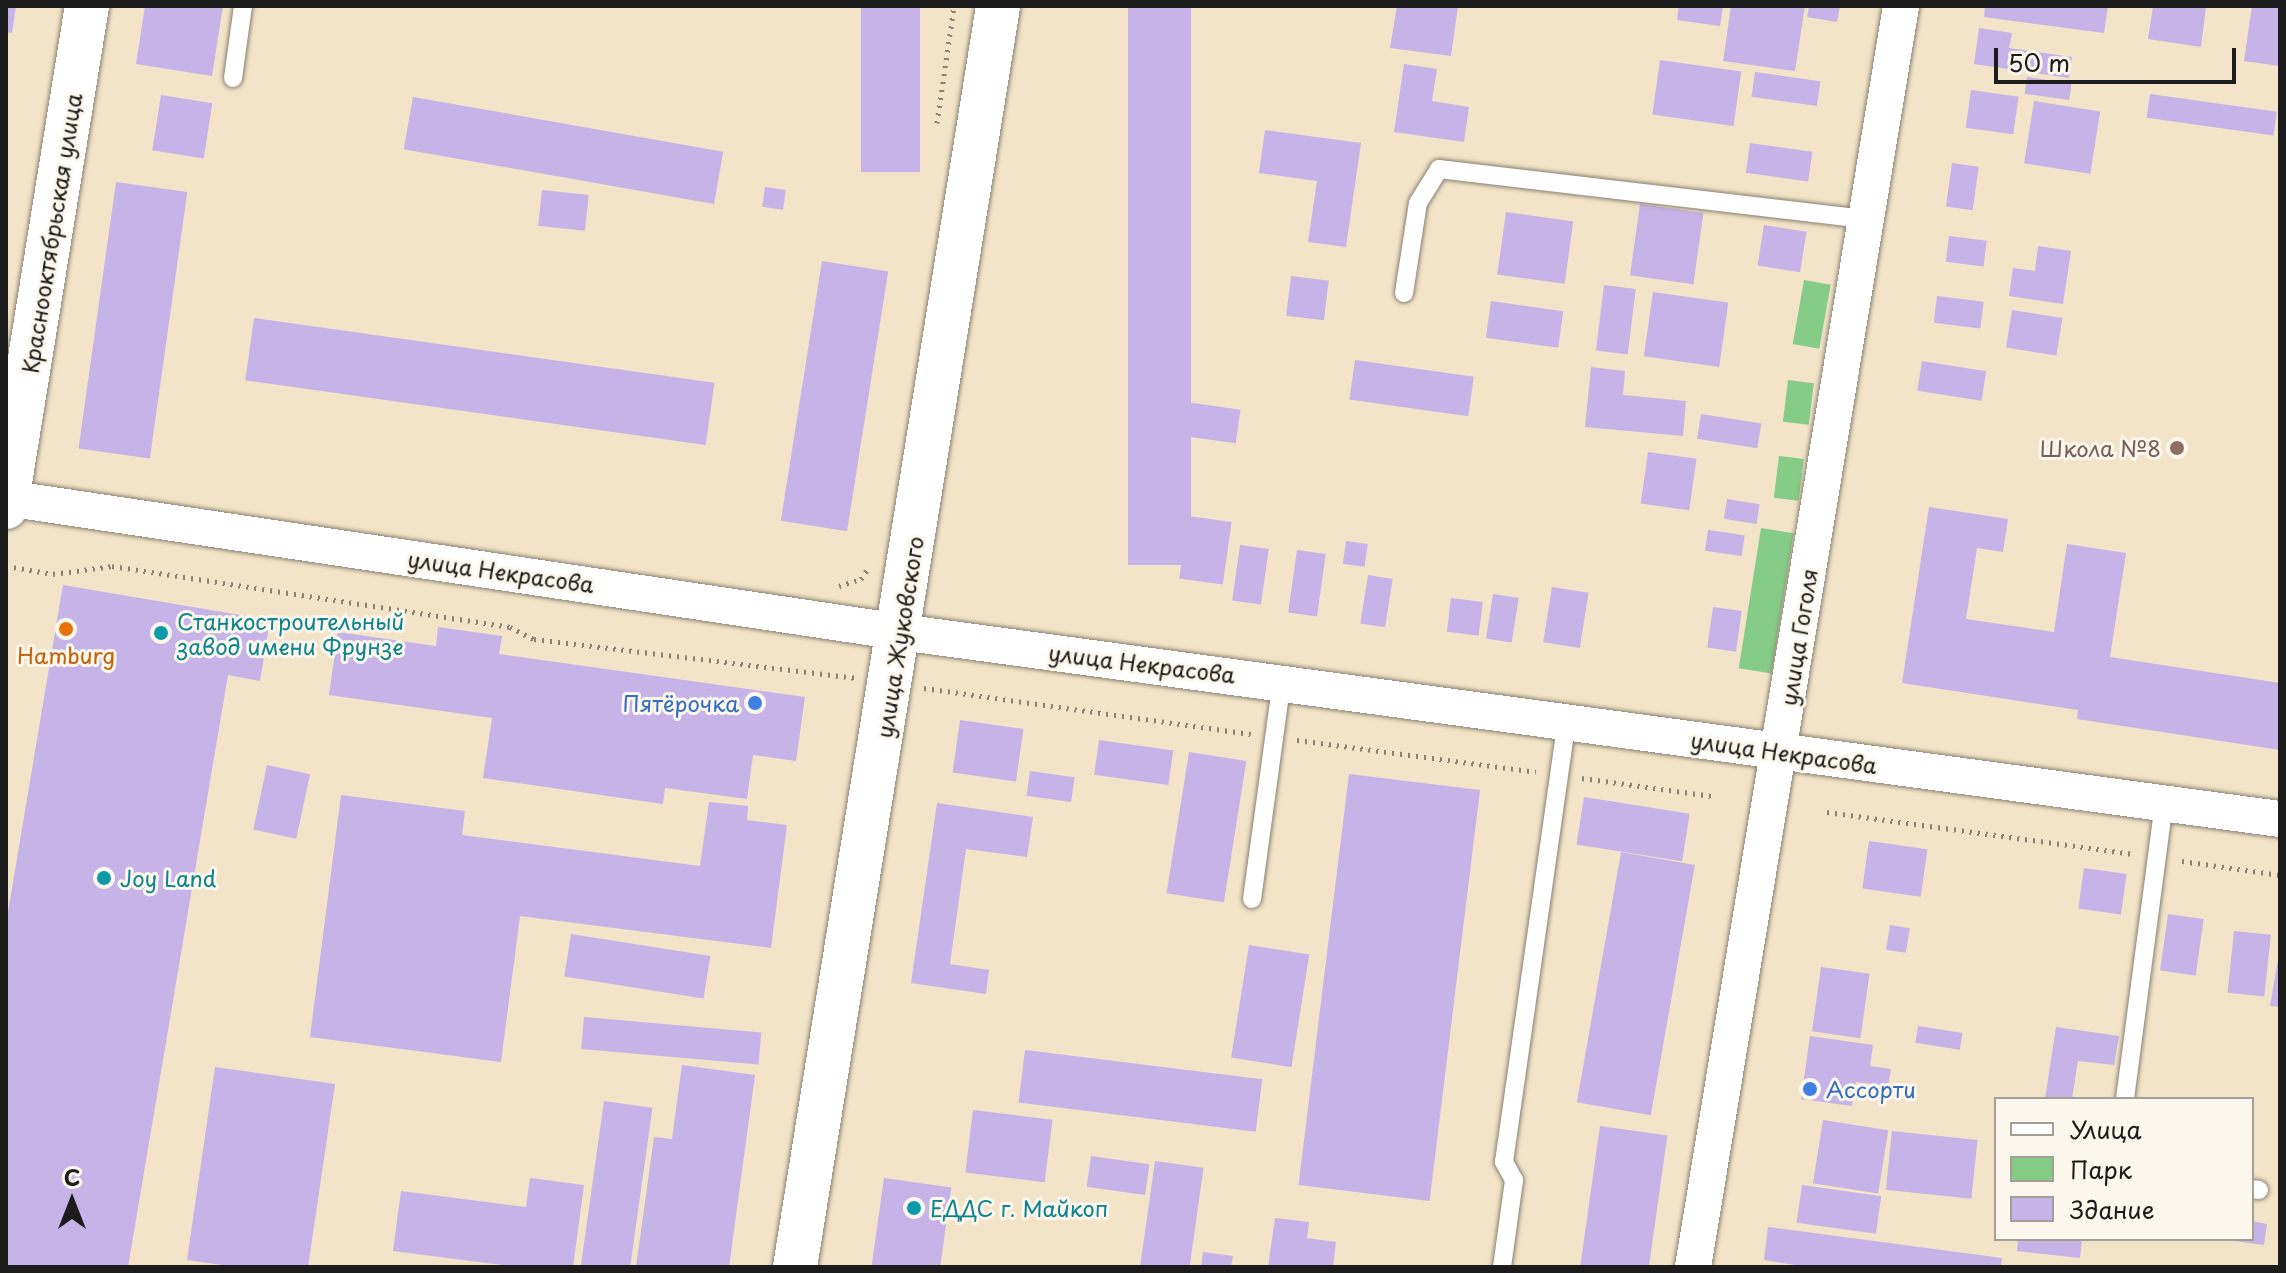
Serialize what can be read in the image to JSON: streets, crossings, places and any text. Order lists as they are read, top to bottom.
{
  "streets": {
    "street": [
      "Краснооктябрьская улица",
      "улица Некрасова",
      "улица Жуковского",
      "улица Гоголя"
    ]
  },
  "crossings": [
    ["Краснооктябрьская улица", "улица Некрасова"],
    ["улица Некрасова", "улица Жуковского"],
    ["улица Некрасова", "улица Гоголя"]
  ],
  "places": [
    "Школа №8",
    "Hamburg",
    "Станкостроительный завод имени Фрунзе",
    "Пятёрочка",
    "Joy Land",
    "Ассорти",
    "ЕДДС г. Майкоп"
  ],
  "legend": ["Улица", "Парк", "Здание"],
  "scale_bar": "50 m",
  "north": "top"
}
